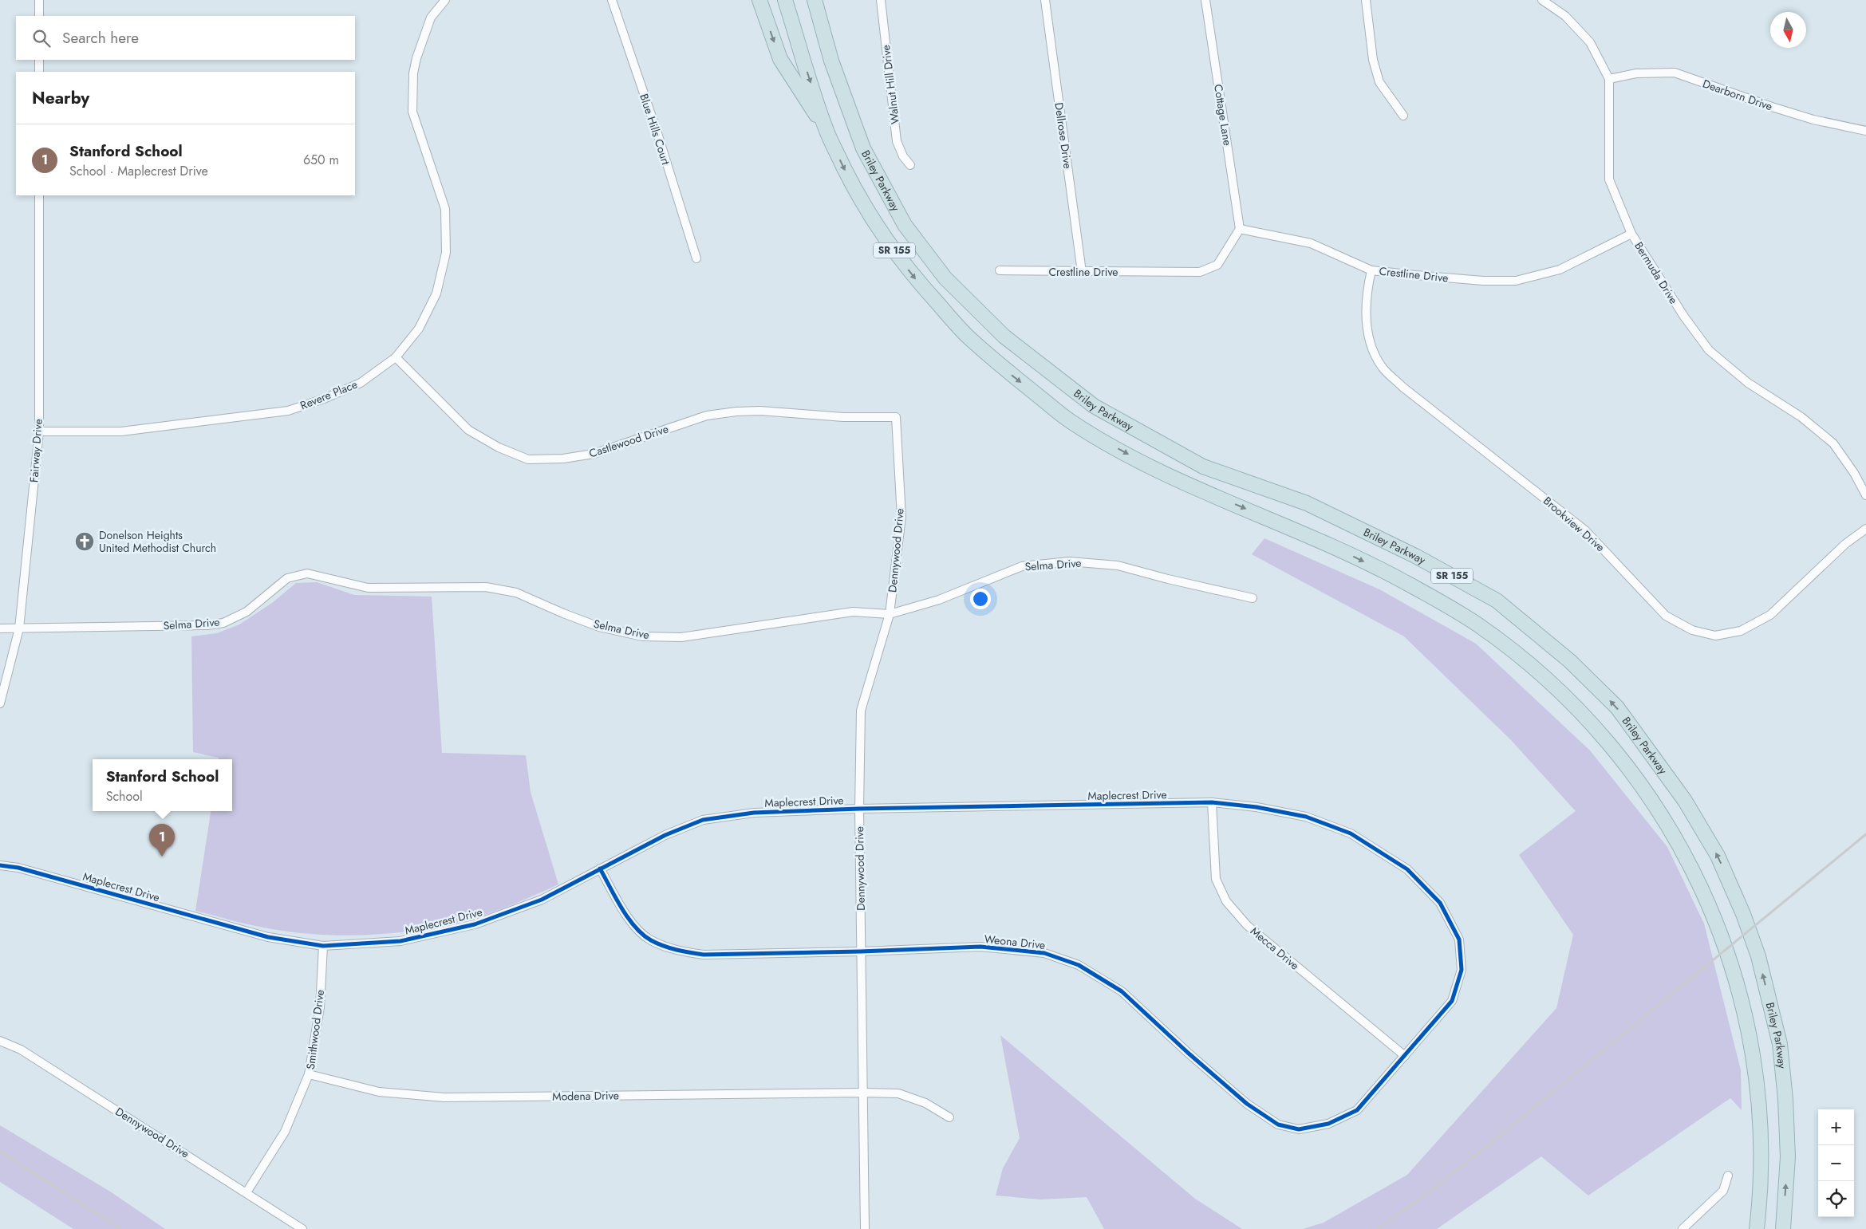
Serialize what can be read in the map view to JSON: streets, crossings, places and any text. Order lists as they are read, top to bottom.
{
  "streets": {
    "highway": ["Briley Parkway", "SR 155"],
    "street": [
      "Walnut Hill Drive",
      "Dearborn Drive",
      "Cottage Lane",
      "Blue Hills Court",
      "Dellrose Drive",
      "Crestline Drive",
      "Bermuda Drive",
      "Revere Place",
      "Castlewood Drive",
      "Fairway Drive",
      "Brookview Drive",
      "Dennywood Drive",
      "Selma Drive",
      "Maplecrest Drive",
      "Weona Drive",
      "Mecca Drive",
      "Smithwood Drive",
      "Modena Drive"
    ]
  },
  "crossings": [
    ["Dearborn Drive", "Bermuda Drive"],
    ["Cottage Lane", "Crestline Drive"],
    ["Dellrose Drive", "Crestline Drive"],
    ["Crestline Drive", "Bermuda Drive"],
    ["Crestline Drive", "Brookview Drive"],
    ["Revere Place", "Castlewood Drive"],
    ["Revere Place", "Fairway Drive"],
    ["Castlewood Drive", "Dennywood Drive"],
    ["Fairway Drive", "Selma Drive"],
    ["Dennywood Drive", "Selma Drive"],
    ["Dennywood Drive", "Maplecrest Drive"],
    ["Dennywood Drive", "Weona Drive"],
    ["Dennywood Drive", "Smithwood Drive"],
    ["Dennywood Drive", "Modena Drive"],
    ["Maplecrest Drive", "Weona Drive"],
    ["Maplecrest Drive", "Mecca Drive"],
    ["Maplecrest Drive", "Smithwood Drive"],
    ["Weona Drive", "Mecca Drive"],
    ["Smithwood Drive", "Modena Drive"]
  ],
  "places": {
    "church": ["Donelson Heights United Methodist Church"]
  },
  "north": "bottom",
  "page": {
    "search": "Search here",
    "heading": "Nearby",
    "list": [
      {
        "mark": "1",
        "name": "Stanford School",
        "note": "School · Maplecrest Drive",
        "value": "650 m"
      }
    ],
    "popup": ["Stanford School", "School"],
    "pins": "1",
    "map_buttons": ["+", "−"]
  }
}
